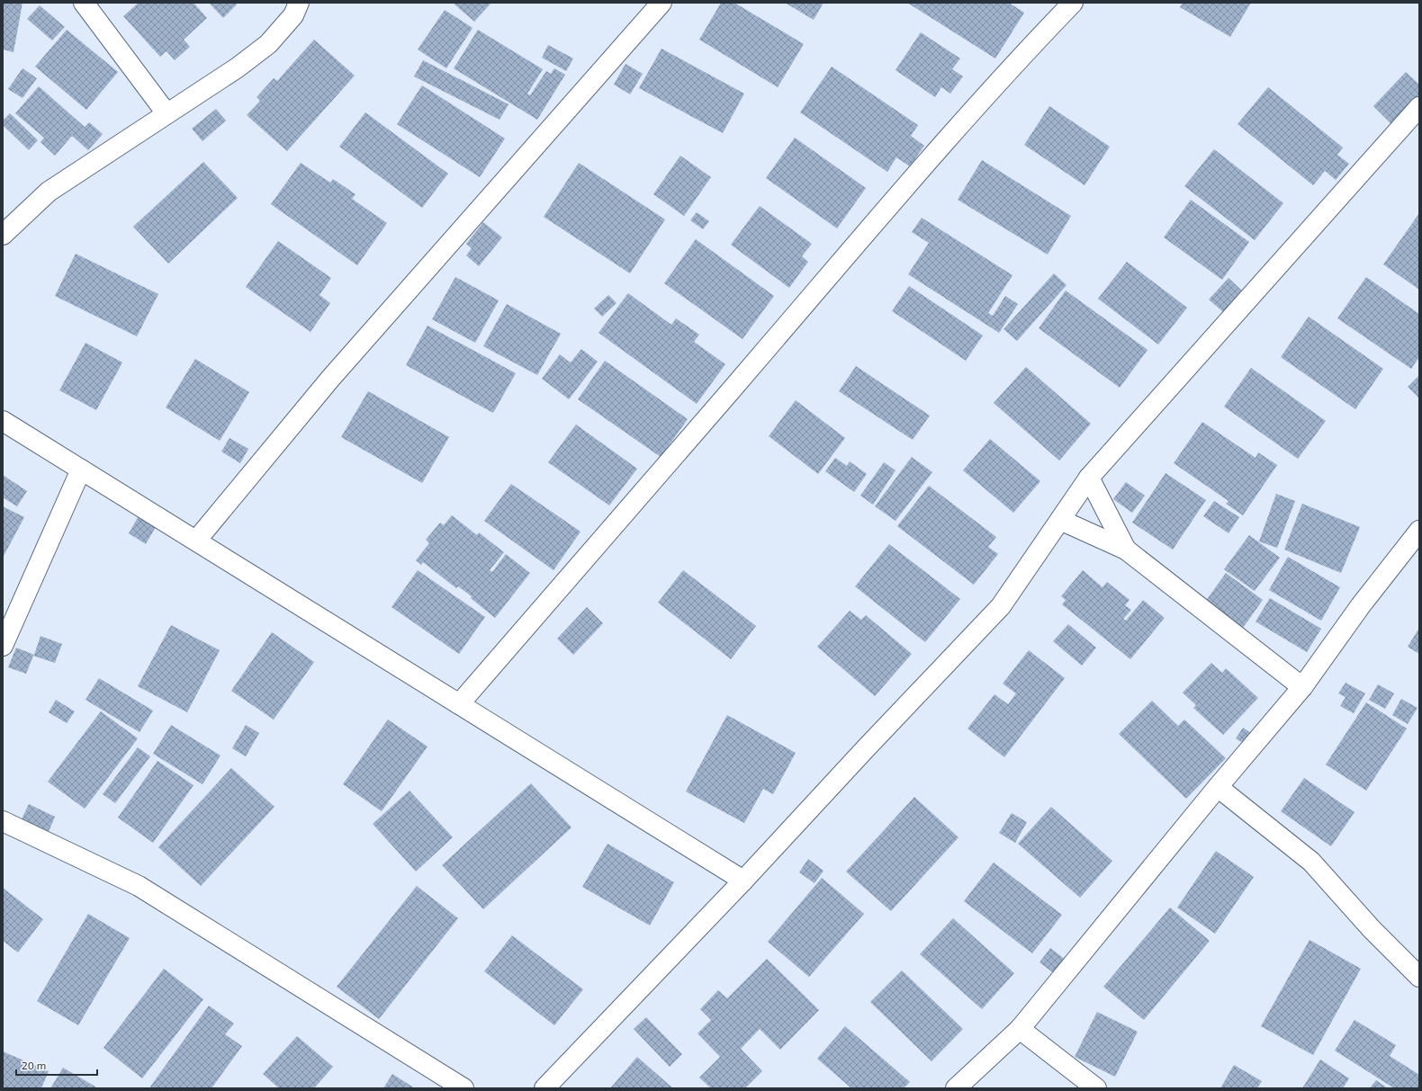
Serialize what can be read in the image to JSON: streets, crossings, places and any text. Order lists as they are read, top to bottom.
{
  "scale_bar": "20 m"
}
